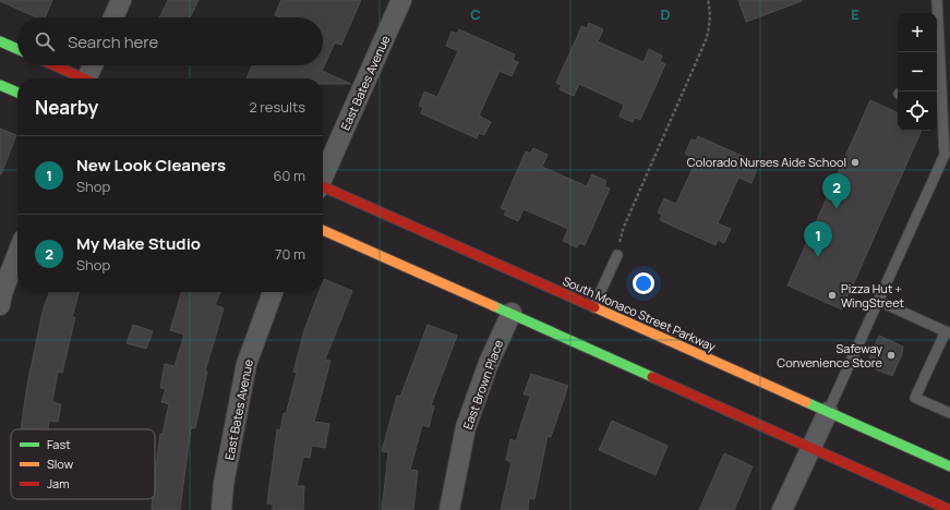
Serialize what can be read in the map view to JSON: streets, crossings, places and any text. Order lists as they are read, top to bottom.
{
  "streets": {
    "main road": ["South Monaco Street Parkway"],
    "street": ["East Bates Avenue", "East Brown Place"]
  },
  "places": ["Colorado Nurses Aide School", "Pizza Hut + WingStreet", "Safeway Convenience Store"],
  "legend": ["Fast", "Slow", "Jam"],
  "page": {
    "map_buttons": ["+", "−"],
    "search": "Search here",
    "heading": ["Nearby", "2 results"],
    "list": [
      {
        "mark": "1",
        "name": "New Look Cleaners",
        "note": "Shop",
        "value": "60 m"
      },
      {
        "mark": "2",
        "name": "My Make Studio",
        "note": "Shop",
        "value": "70 m"
      }
    ],
    "pins": ["2", "1"]
  },
  "grid": {
    "columns": ["C", "D", "E"]
  }
}
